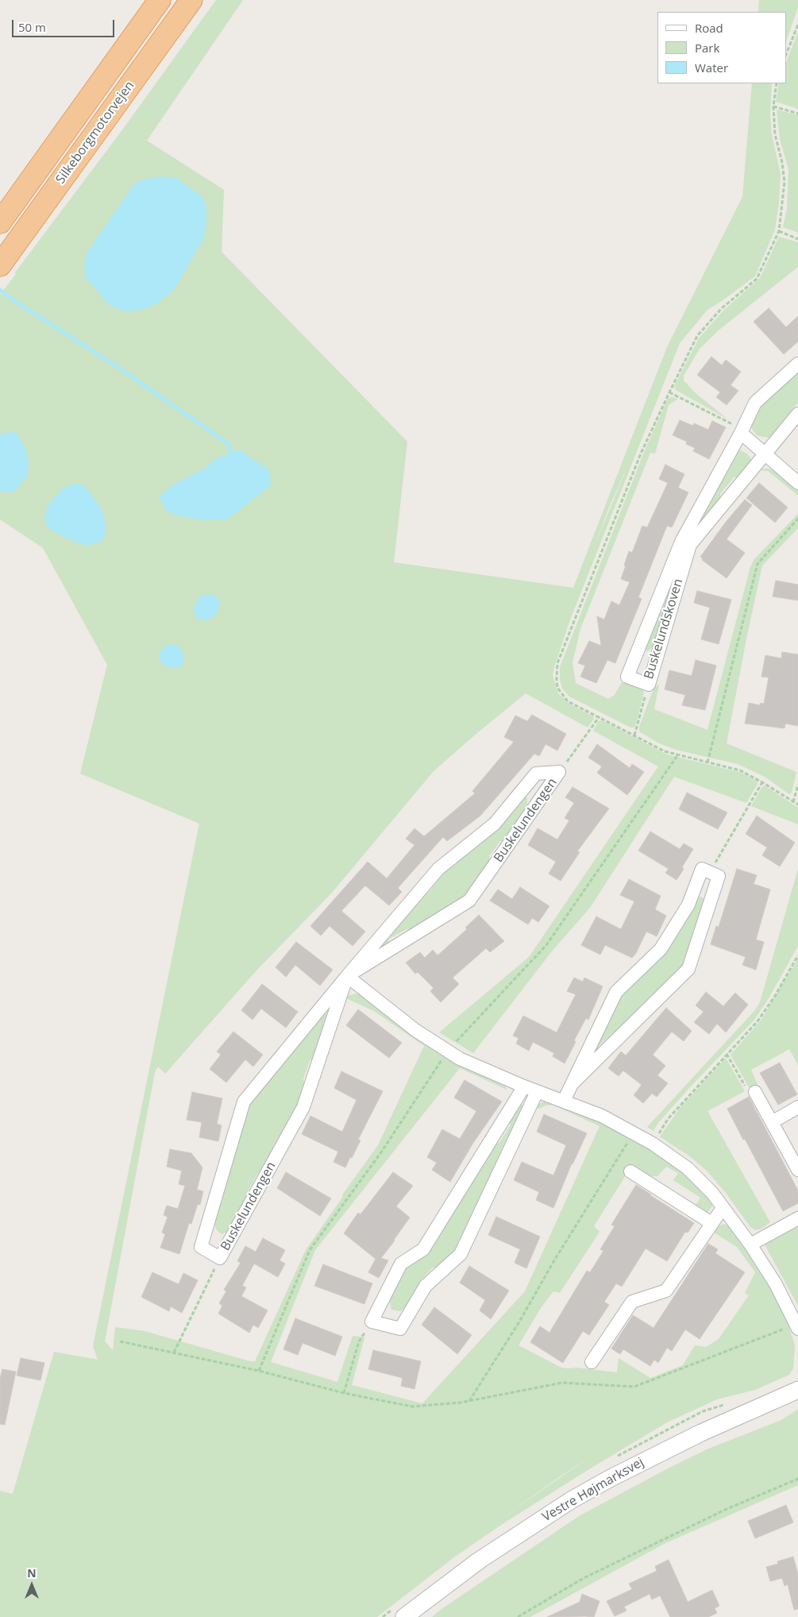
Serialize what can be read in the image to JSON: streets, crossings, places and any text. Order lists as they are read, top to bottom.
{
  "streets": {
    "highway": ["Silkeborgmotorvejen"],
    "street": ["Buskelundskoven", "Buskelundengen", "Vestre Højmarksvej"]
  },
  "legend": ["Road", "Park", "Water"],
  "scale_bar": "50 m",
  "north": "top"
}
